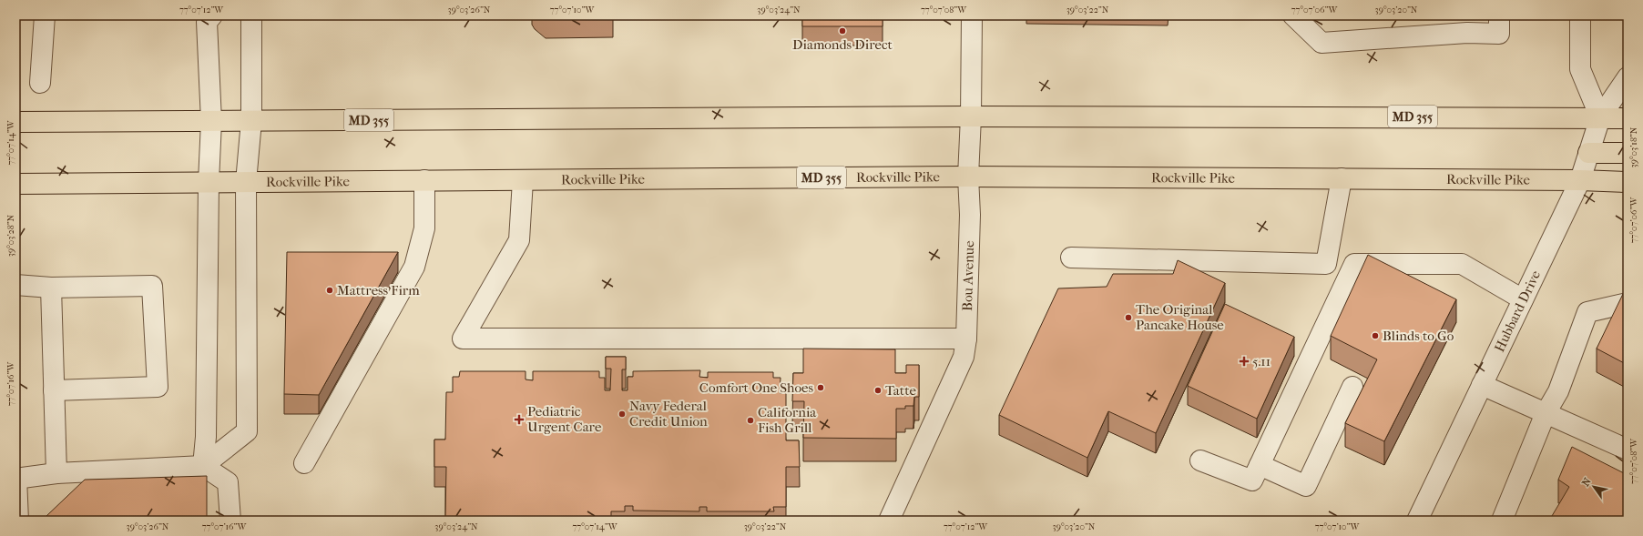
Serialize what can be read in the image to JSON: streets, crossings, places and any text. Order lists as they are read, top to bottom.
{
  "streets": {
    "main road": ["MD 355", "Rockville Pike"],
    "street": ["Bou Avenue", "Hubbard Drive"]
  },
  "crossings": [
    ["MD 355", "Bou Avenue"],
    ["MD 355", "Hubbard Drive"],
    ["Rockville Pike", "Bou Avenue"],
    ["Rockville Pike", "Hubbard Drive"]
  ],
  "places": {
    "other": [
      "Diamonds Direct",
      "Mattress Firm",
      "The Original Pancake House",
      "Blinds to Go",
      "Comfort One Shoes",
      "Tatte",
      "Navy Federal Credit Union",
      "California Fish Grill"
    ],
    "health": ["5.11", "Pediatric Urgent Care"]
  },
  "north": "top left",
  "coordinates": [
    "77°07'12\"W",
    "39°03'26\"N",
    "77°07'10\"W",
    "39°03'24\"N",
    "77°07'08\"W",
    "39°03'22\"N",
    "77°07'06\"W",
    "39°03'20\"N",
    "77°07'14\"W",
    "39°03'18\"N",
    "39°03'28\"N",
    "77°07'16\"W"
  ]
}
